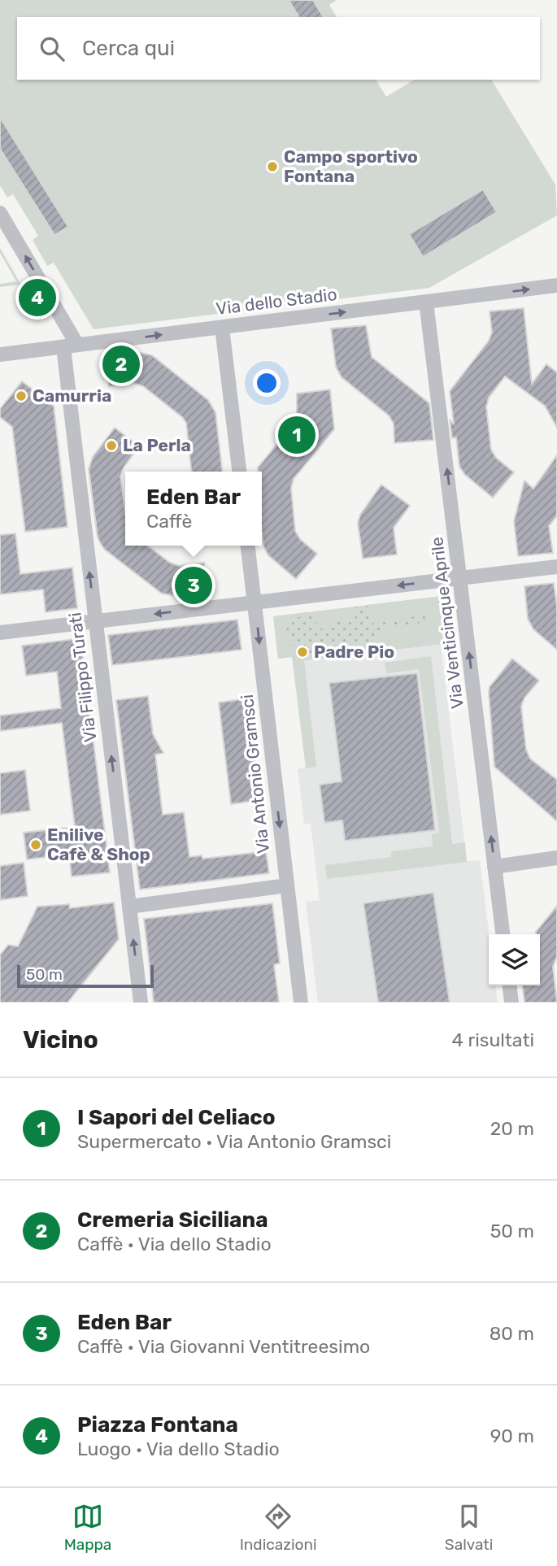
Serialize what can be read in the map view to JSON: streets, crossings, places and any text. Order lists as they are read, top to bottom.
{
  "streets": {
    "street": [
      "Via dello Stadio",
      "Via Venticinque Aprile",
      "Via Filippo Turati",
      "Via Antonio Gramsci"
    ]
  },
  "crossings": [
    ["Via dello Stadio", "Via Venticinque Aprile"],
    ["Via dello Stadio", "Via Filippo Turati"]
  ],
  "one_way": [
    "Via dello Stadio",
    "Via Venticinque Aprile",
    "Via Filippo Turati",
    "Via Antonio Gramsci"
  ],
  "places": [
    "Campo sportivo Fontana",
    "Camurria",
    "La Perla",
    "Padre Pio",
    "Enilive Cafè & Shop"
  ],
  "scale_bar": "50 m",
  "page": {
    "search": "Cerca qui",
    "pins": [
      "4",
      "2",
      "1",
      "3"
    ],
    "popup": ["Eden Bar", "Caffè"],
    "scale": "50 m",
    "heading": ["Vicino", "4 risultati"],
    "list": [
      {
        "mark": "1",
        "name": "I Sapori del Celiaco",
        "note": "Supermercato · Via Antonio Gramsci",
        "value": "20 m"
      },
      {
        "mark": "2",
        "name": "Cremeria Siciliana",
        "note": "Caffè · Via dello Stadio",
        "value": "50 m"
      },
      {
        "mark": "3",
        "name": "Eden Bar",
        "note": "Caffè · Via Giovanni Ventitreesimo",
        "value": "80 m"
      },
      {
        "mark": "4",
        "name": "Piazza Fontana",
        "note": "Luogo · Via dello Stadio",
        "value": "90 m"
      }
    ],
    "nav": ["Mappa", "Indicazioni", "Salvati"]
  }
}
